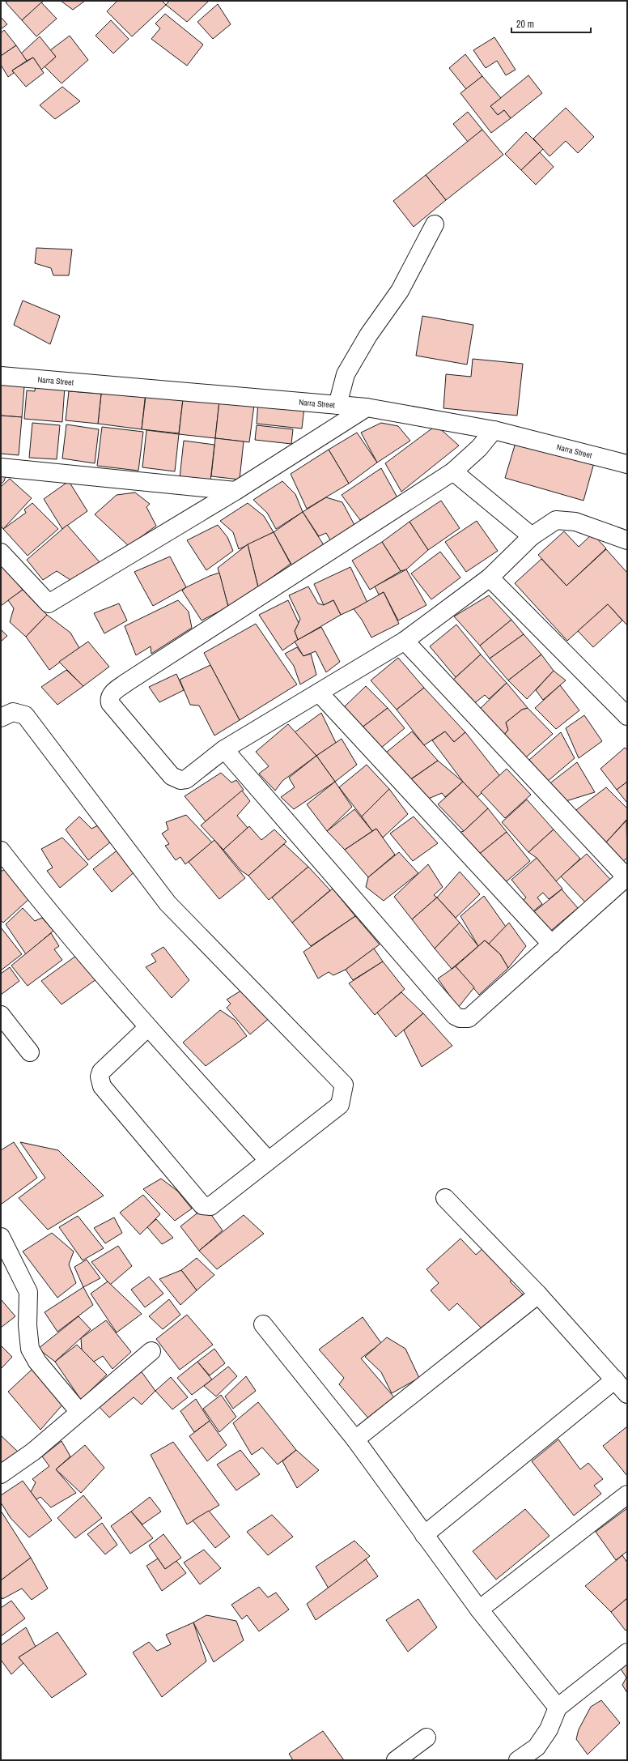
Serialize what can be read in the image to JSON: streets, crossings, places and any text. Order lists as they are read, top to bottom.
{
  "streets": {
    "street": ["Narra Street"]
  },
  "scale_bar": "20 m"
}
